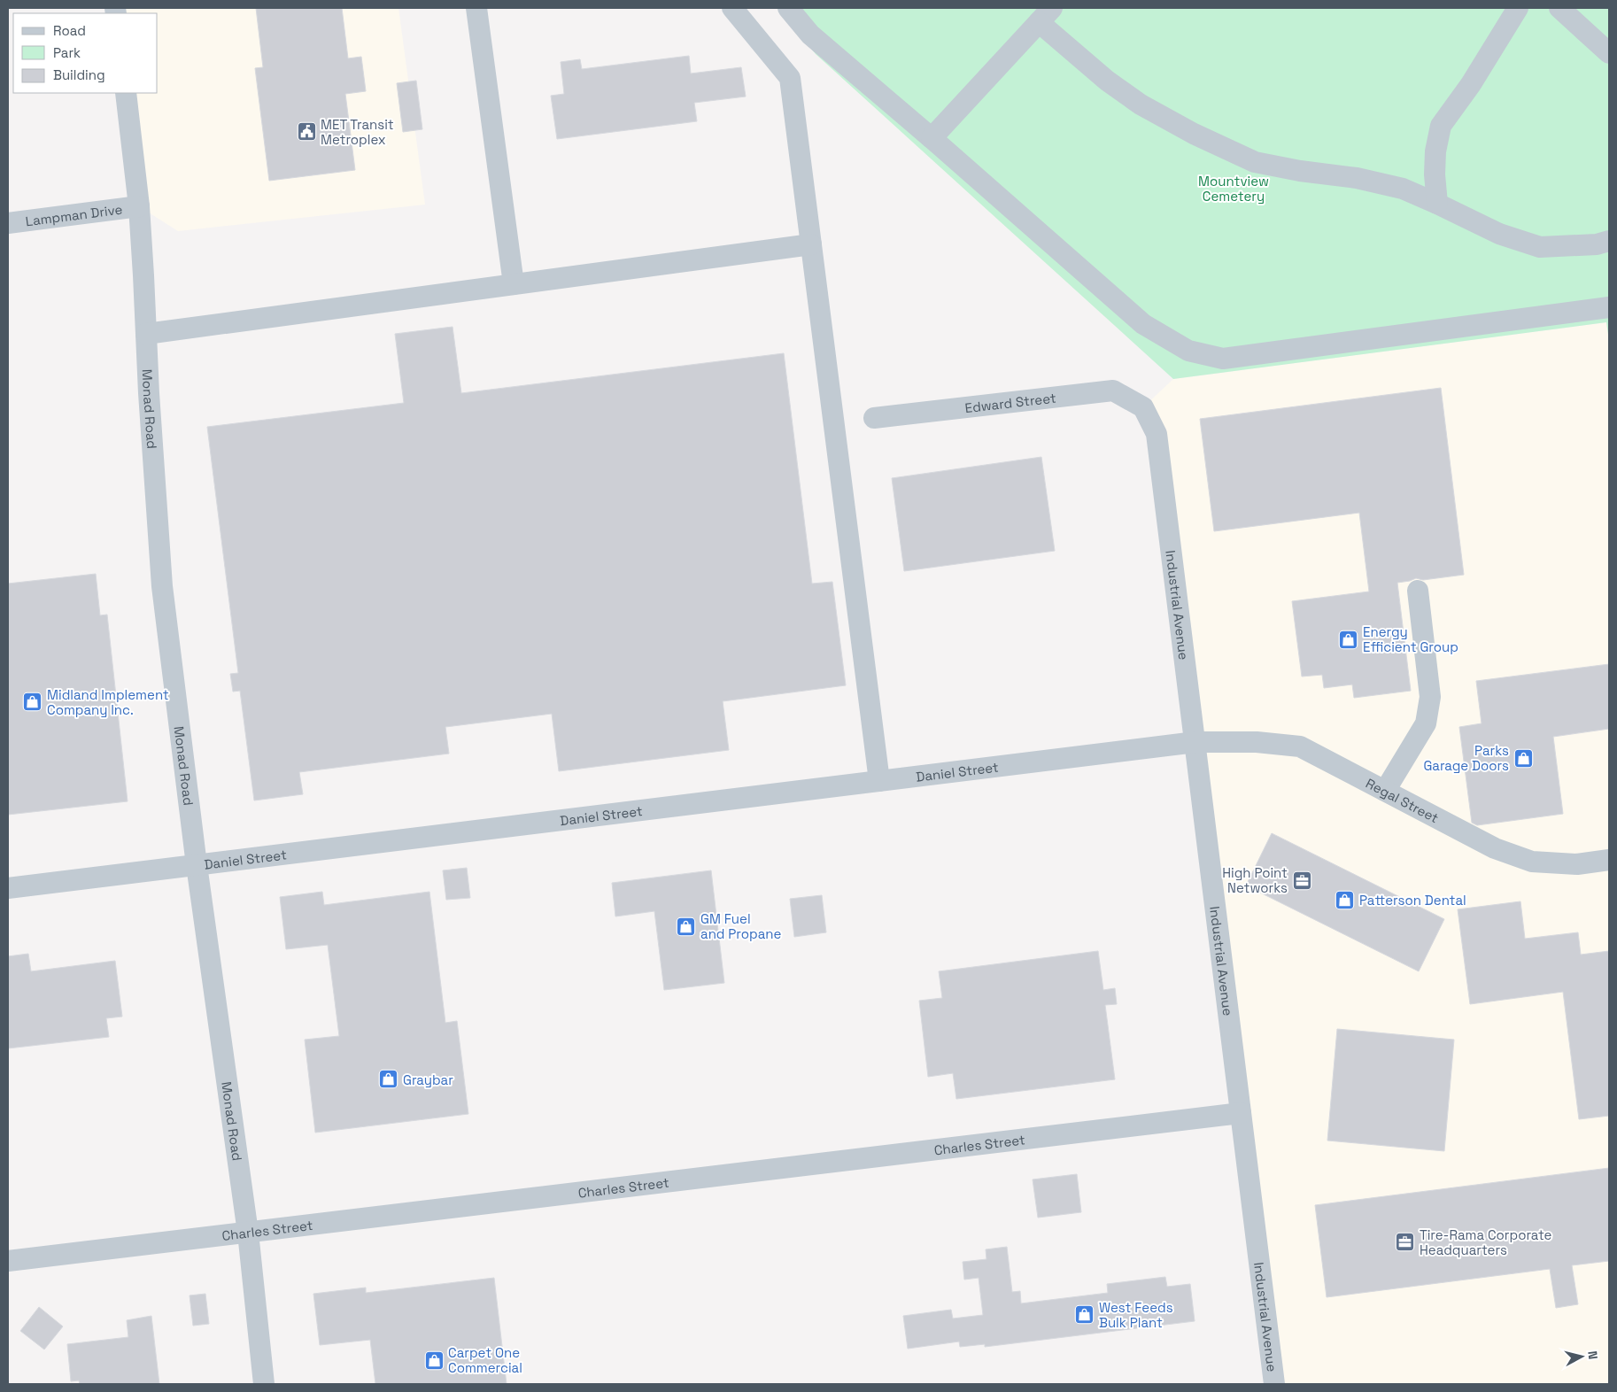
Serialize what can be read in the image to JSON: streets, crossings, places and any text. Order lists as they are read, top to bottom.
{
  "streets": {
    "street": [
      "Lampman Drive",
      "Edward Street",
      "Monad Road",
      "Industrial Avenue",
      "Daniel Street",
      "Regal Street",
      "Charles Street"
    ]
  },
  "crossings": [
    ["Lampman Drive", "Monad Road"],
    ["Edward Street", "Industrial Avenue"],
    ["Monad Road", "Daniel Street"],
    ["Monad Road", "Charles Street"],
    ["Industrial Avenue", "Daniel Street"],
    ["Industrial Avenue", "Regal Street"],
    ["Industrial Avenue", "Charles Street"],
    ["Daniel Street", "Regal Street"]
  ],
  "parks": ["Mountview Cemetery"],
  "places": {
    "public building": ["MET Transit Metroplex"],
    "shop": [
      "Energy Efficient Group",
      "Midland Implement Company Inc.",
      "Parks Garage Doors",
      "Patterson Dental",
      "GM Fuel and Propane",
      "Graybar",
      "West Feeds Bulk Plant",
      "Carpet One Commercial"
    ],
    "office": ["High Point Networks", "Tire-Rama Corporate Headquarters"]
  },
  "legend": ["Road", "Park", "Building"],
  "north": "right"
}
